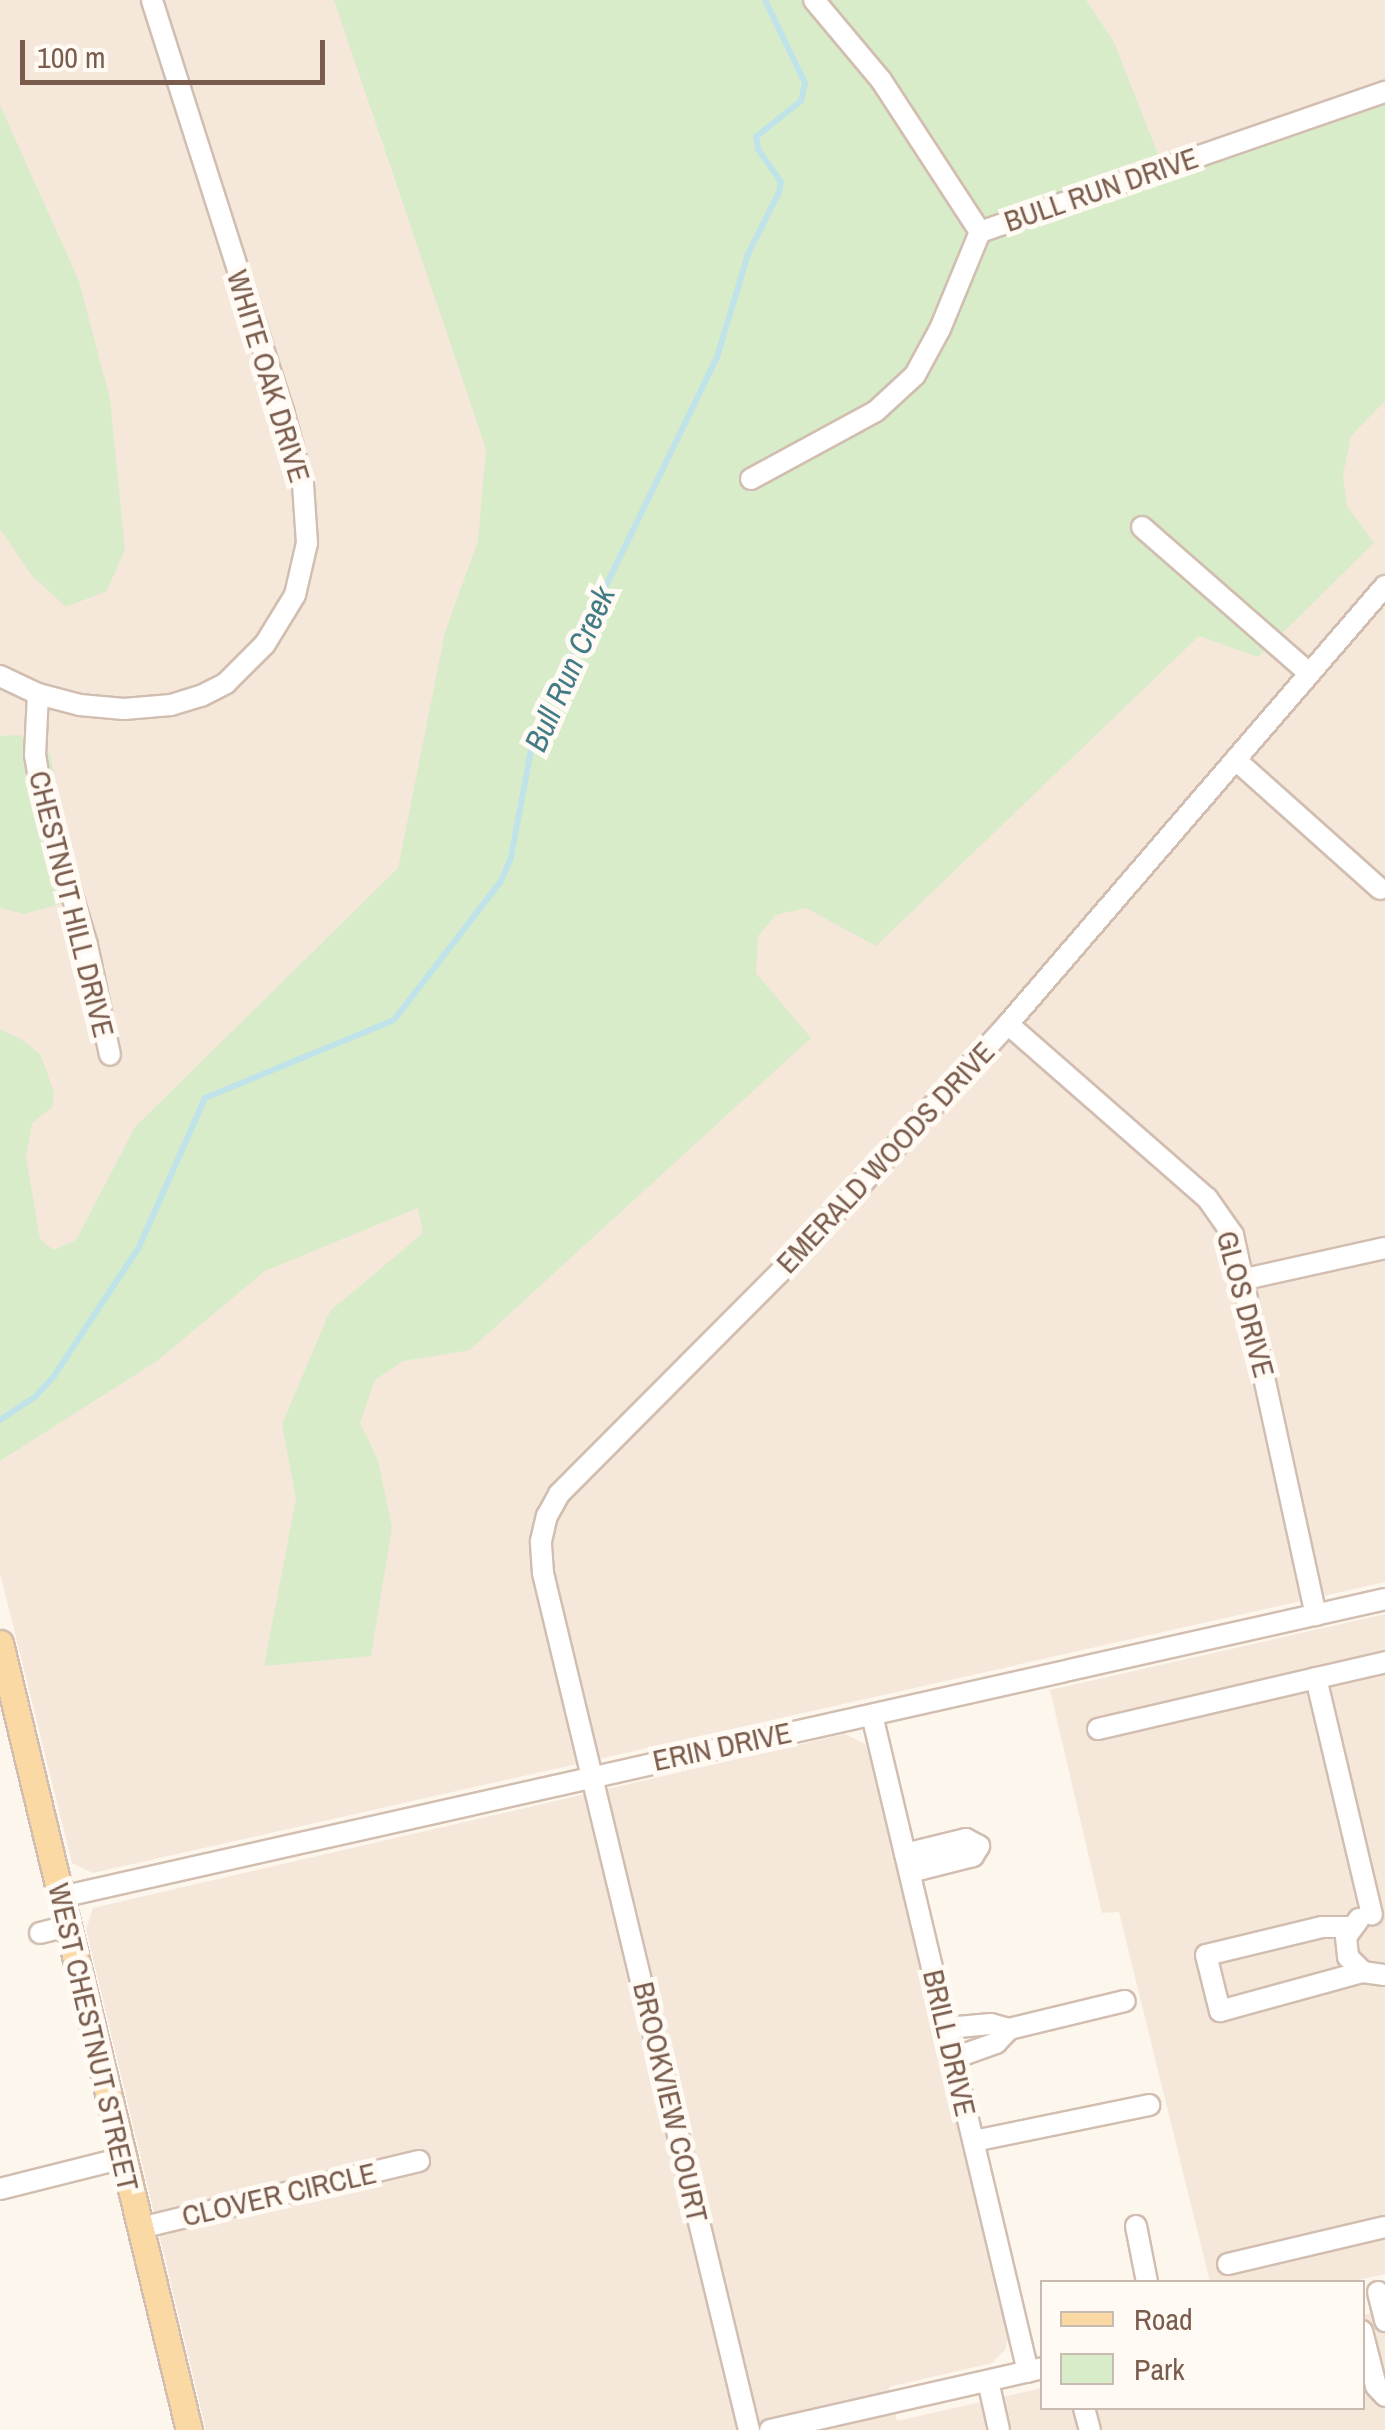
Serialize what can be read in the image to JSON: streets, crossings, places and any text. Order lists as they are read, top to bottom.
{
  "streets": {
    "main road": ["WEST CHESTNUT STREET"],
    "street": [
      "BULL RUN DRIVE",
      "WHITE OAK DRIVE",
      "CHESTNUT HILL DRIVE",
      "EMERALD WOODS DRIVE",
      "GLOS DRIVE",
      "ERIN DRIVE",
      "BRILL DRIVE",
      "BROOKVIEW COURT",
      "CLOVER CIRCLE"
    ]
  },
  "crossings": [
    ["WHITE OAK DRIVE", "CHESTNUT HILL DRIVE"],
    ["EMERALD WOODS DRIVE", "GLOS DRIVE"],
    ["EMERALD WOODS DRIVE", "ERIN DRIVE"],
    ["EMERALD WOODS DRIVE", "BROOKVIEW COURT"],
    ["GLOS DRIVE", "ERIN DRIVE"],
    ["ERIN DRIVE", "WEST CHESTNUT STREET"],
    ["ERIN DRIVE", "BRILL DRIVE"],
    ["ERIN DRIVE", "BROOKVIEW COURT"],
    ["WEST CHESTNUT STREET", "CLOVER CIRCLE"]
  ],
  "water": ["Bull Run Creek"],
  "legend": ["Road", "Park"],
  "scale_bar": "100 m"
}
